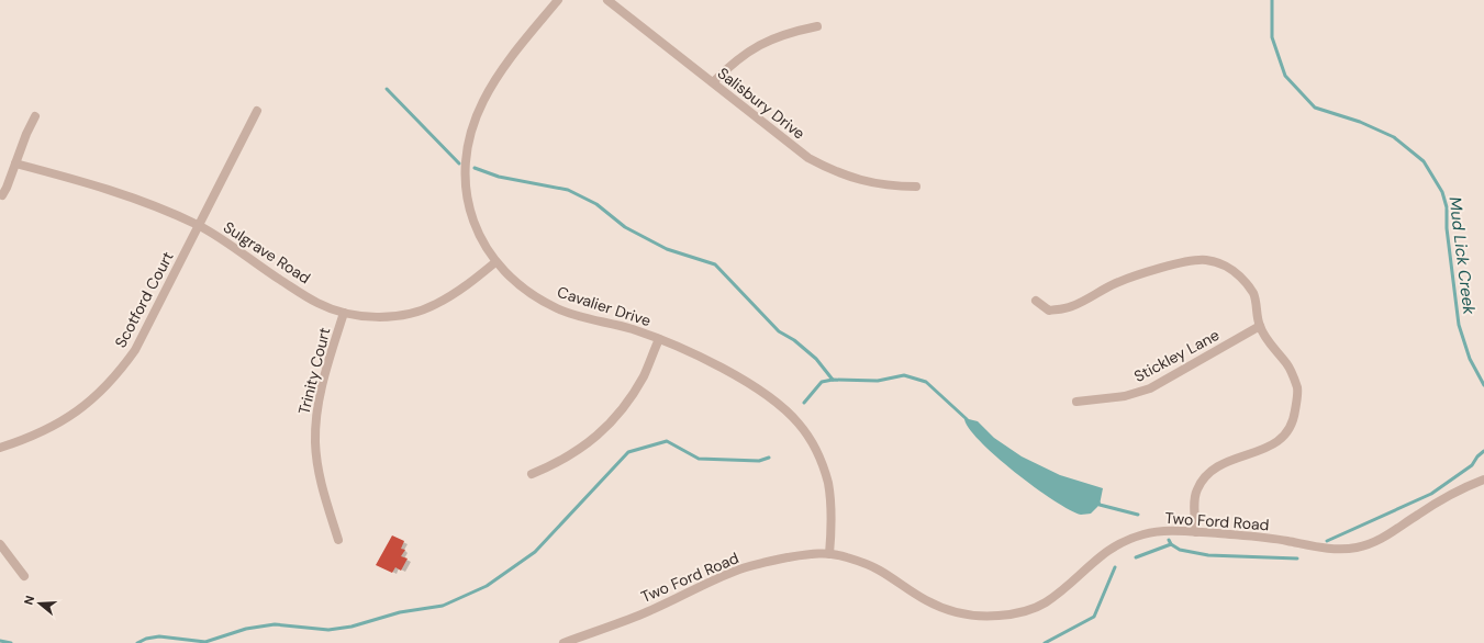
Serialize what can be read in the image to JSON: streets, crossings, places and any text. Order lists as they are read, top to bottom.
{
  "streets": {
    "street": [
      "Salisbury Drive",
      "Sulgrave Road",
      "Scotford Court",
      "Cavalier Drive",
      "Stickley Lane",
      "Trinity Court",
      "Two Ford Road"
    ]
  },
  "crossings": [
    ["Sulgrave Road", "Scotford Court"],
    ["Sulgrave Road", "Cavalier Drive"],
    ["Sulgrave Road", "Trinity Court"],
    ["Cavalier Drive", "Two Ford Road"]
  ],
  "water": ["Mud Lick Creek"],
  "north": "left"
}
